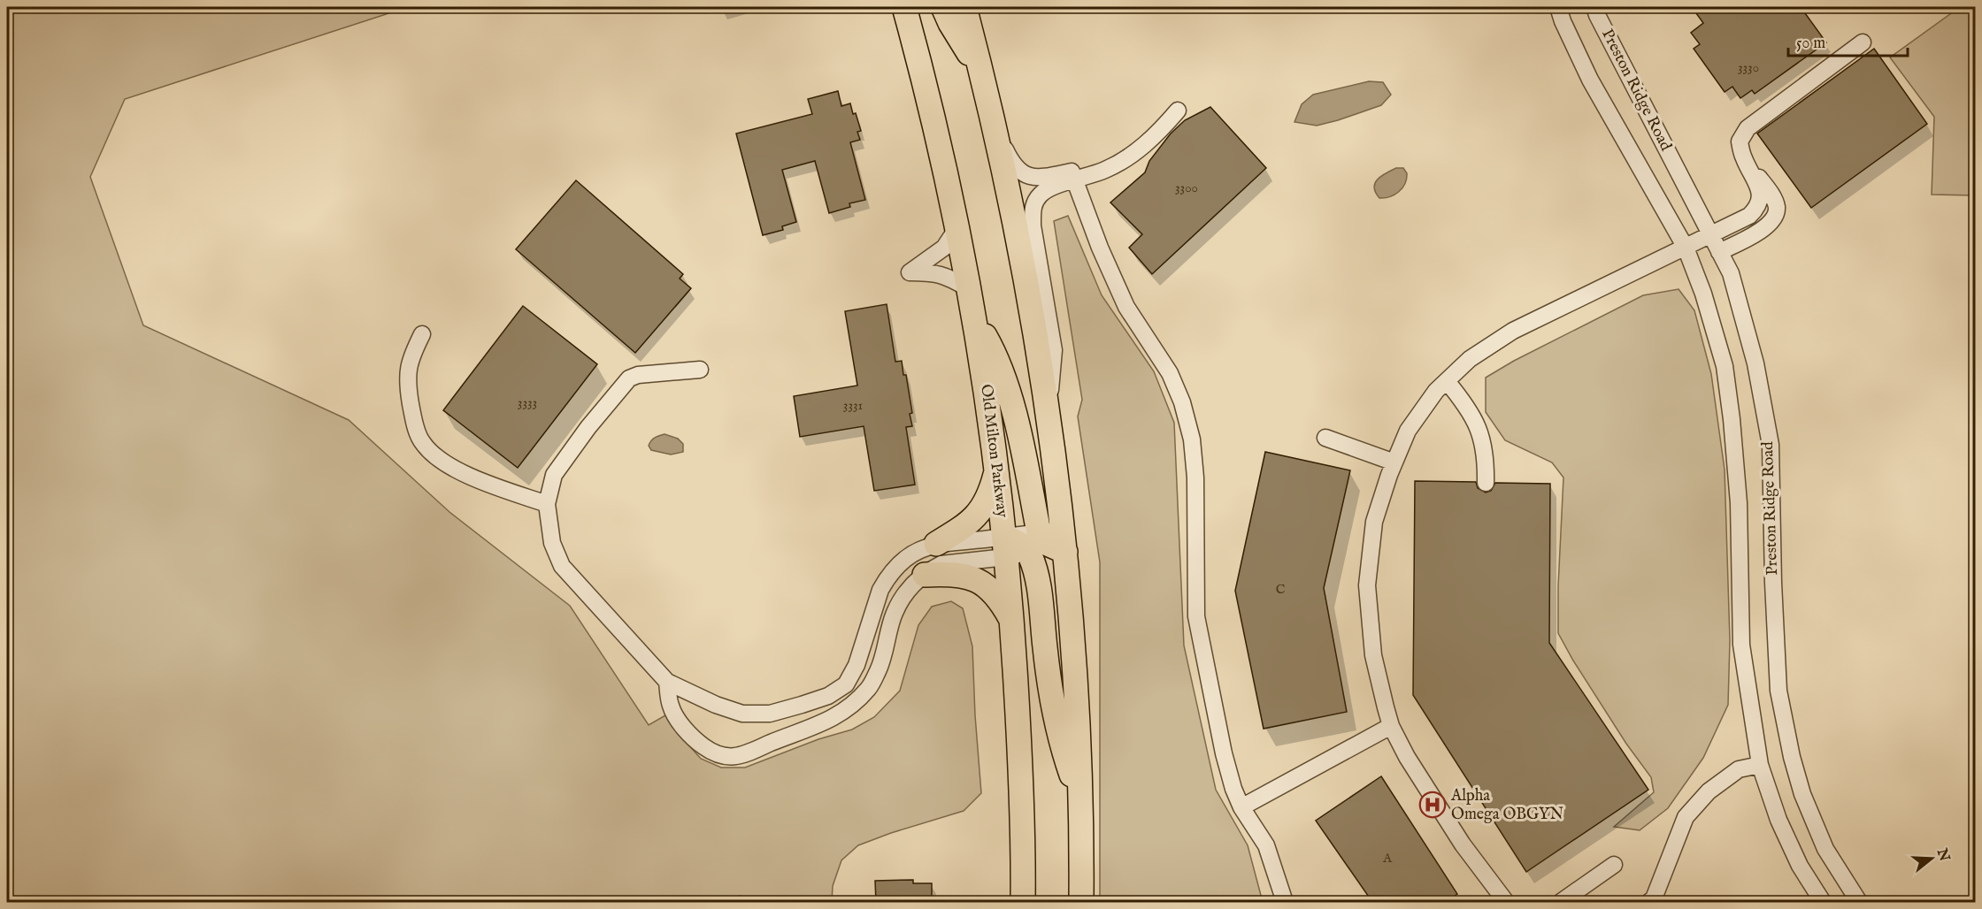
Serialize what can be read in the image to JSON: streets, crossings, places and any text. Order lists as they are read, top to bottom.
{
  "streets": {
    "highway": ["Old Milton Parkway"],
    "street": ["Preston Ridge Road"]
  },
  "places": {
    "hospital": ["Alpha Omega OBGYN"]
  },
  "house_numbers": [
    "3330",
    "3300",
    "3333",
    "3331",
    "C",
    "A"
  ],
  "scale_bar": "50 m",
  "north": "right"
}
